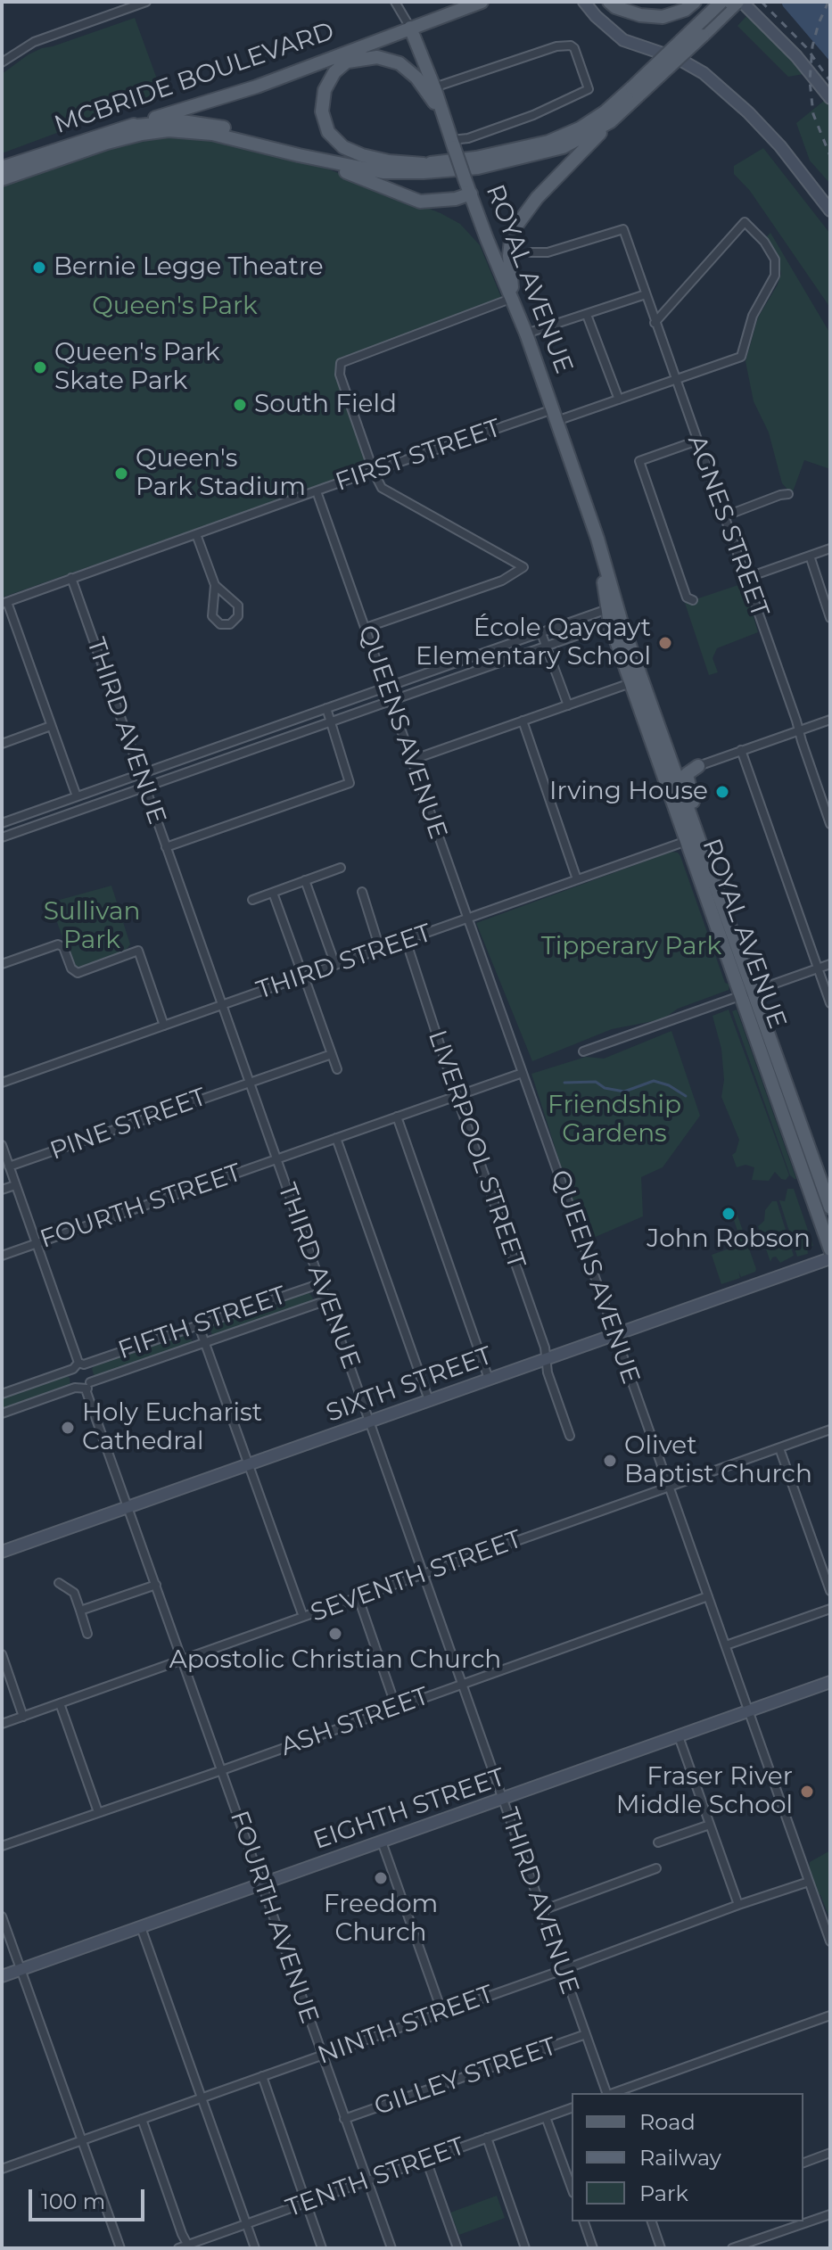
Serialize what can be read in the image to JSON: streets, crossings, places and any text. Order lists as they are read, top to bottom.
{
  "streets": {
    "main road": ["MCBRIDE BOULEVARD", "ROYAL AVENUE"],
    "street": [
      "FIRST STREET",
      "AGNES STREET",
      "THIRD AVENUE",
      "QUEENS AVENUE",
      "THIRD STREET",
      "PINE STREET",
      "LIVERPOOL STREET",
      "FOURTH STREET",
      "FIFTH STREET",
      "SIXTH STREET",
      "SEVENTH STREET",
      "ASH STREET",
      "EIGHTH STREET",
      "FOURTH AVENUE",
      "NINTH STREET",
      "GILLEY STREET",
      "TENTH STREET"
    ]
  },
  "crossings": [
    ["MCBRIDE BOULEVARD", "ROYAL AVENUE"],
    ["ROYAL AVENUE", "FIRST STREET"],
    ["ROYAL AVENUE", "THIRD STREET"],
    ["FIRST STREET", "AGNES STREET"],
    ["FIRST STREET", "THIRD AVENUE"],
    ["FIRST STREET", "QUEENS AVENUE"],
    ["THIRD AVENUE", "THIRD STREET"],
    ["THIRD AVENUE", "PINE STREET"],
    ["THIRD AVENUE", "FOURTH STREET"],
    ["THIRD AVENUE", "FIFTH STREET"],
    ["THIRD AVENUE", "SIXTH STREET"],
    ["THIRD AVENUE", "SEVENTH STREET"],
    ["THIRD AVENUE", "ASH STREET"],
    ["THIRD AVENUE", "EIGHTH STREET"],
    ["THIRD AVENUE", "NINTH STREET"],
    ["THIRD AVENUE", "GILLEY STREET"],
    ["QUEENS AVENUE", "THIRD STREET"],
    ["QUEENS AVENUE", "FOURTH STREET"],
    ["QUEENS AVENUE", "SIXTH STREET"],
    ["QUEENS AVENUE", "SEVENTH STREET"],
    ["QUEENS AVENUE", "ASH STREET"],
    ["QUEENS AVENUE", "EIGHTH STREET"],
    ["QUEENS AVENUE", "NINTH STREET"],
    ["THIRD STREET", "LIVERPOOL STREET"],
    ["LIVERPOOL STREET", "FOURTH STREET"],
    ["LIVERPOOL STREET", "SIXTH STREET"],
    ["FIFTH STREET", "FOURTH AVENUE"],
    ["SIXTH STREET", "FOURTH AVENUE"],
    ["SEVENTH STREET", "FOURTH AVENUE"],
    ["ASH STREET", "FOURTH AVENUE"],
    ["EIGHTH STREET", "FOURTH AVENUE"],
    ["FOURTH AVENUE", "NINTH STREET"],
    ["FOURTH AVENUE", "GILLEY STREET"],
    ["FOURTH AVENUE", "TENTH STREET"]
  ],
  "parks": [
    "Queen's Park",
    "Sullivan Park",
    "Tipperary Park",
    "Friendship Gardens"
  ],
  "places": [
    "Bernie Legge Theatre",
    "Queen's Park Skate Park",
    "South Field",
    "Queen's Park Stadium",
    "École Qayqayt Elementary School",
    "Irving House",
    "John Robson",
    "Holy Eucharist Cathedral",
    "Olivet Baptist Church",
    "Apostolic Christian Church",
    "Fraser River Middle School",
    "Freedom Church"
  ],
  "legend": ["Road", "Railway", "Park"],
  "scale_bar": "100 m"
}
